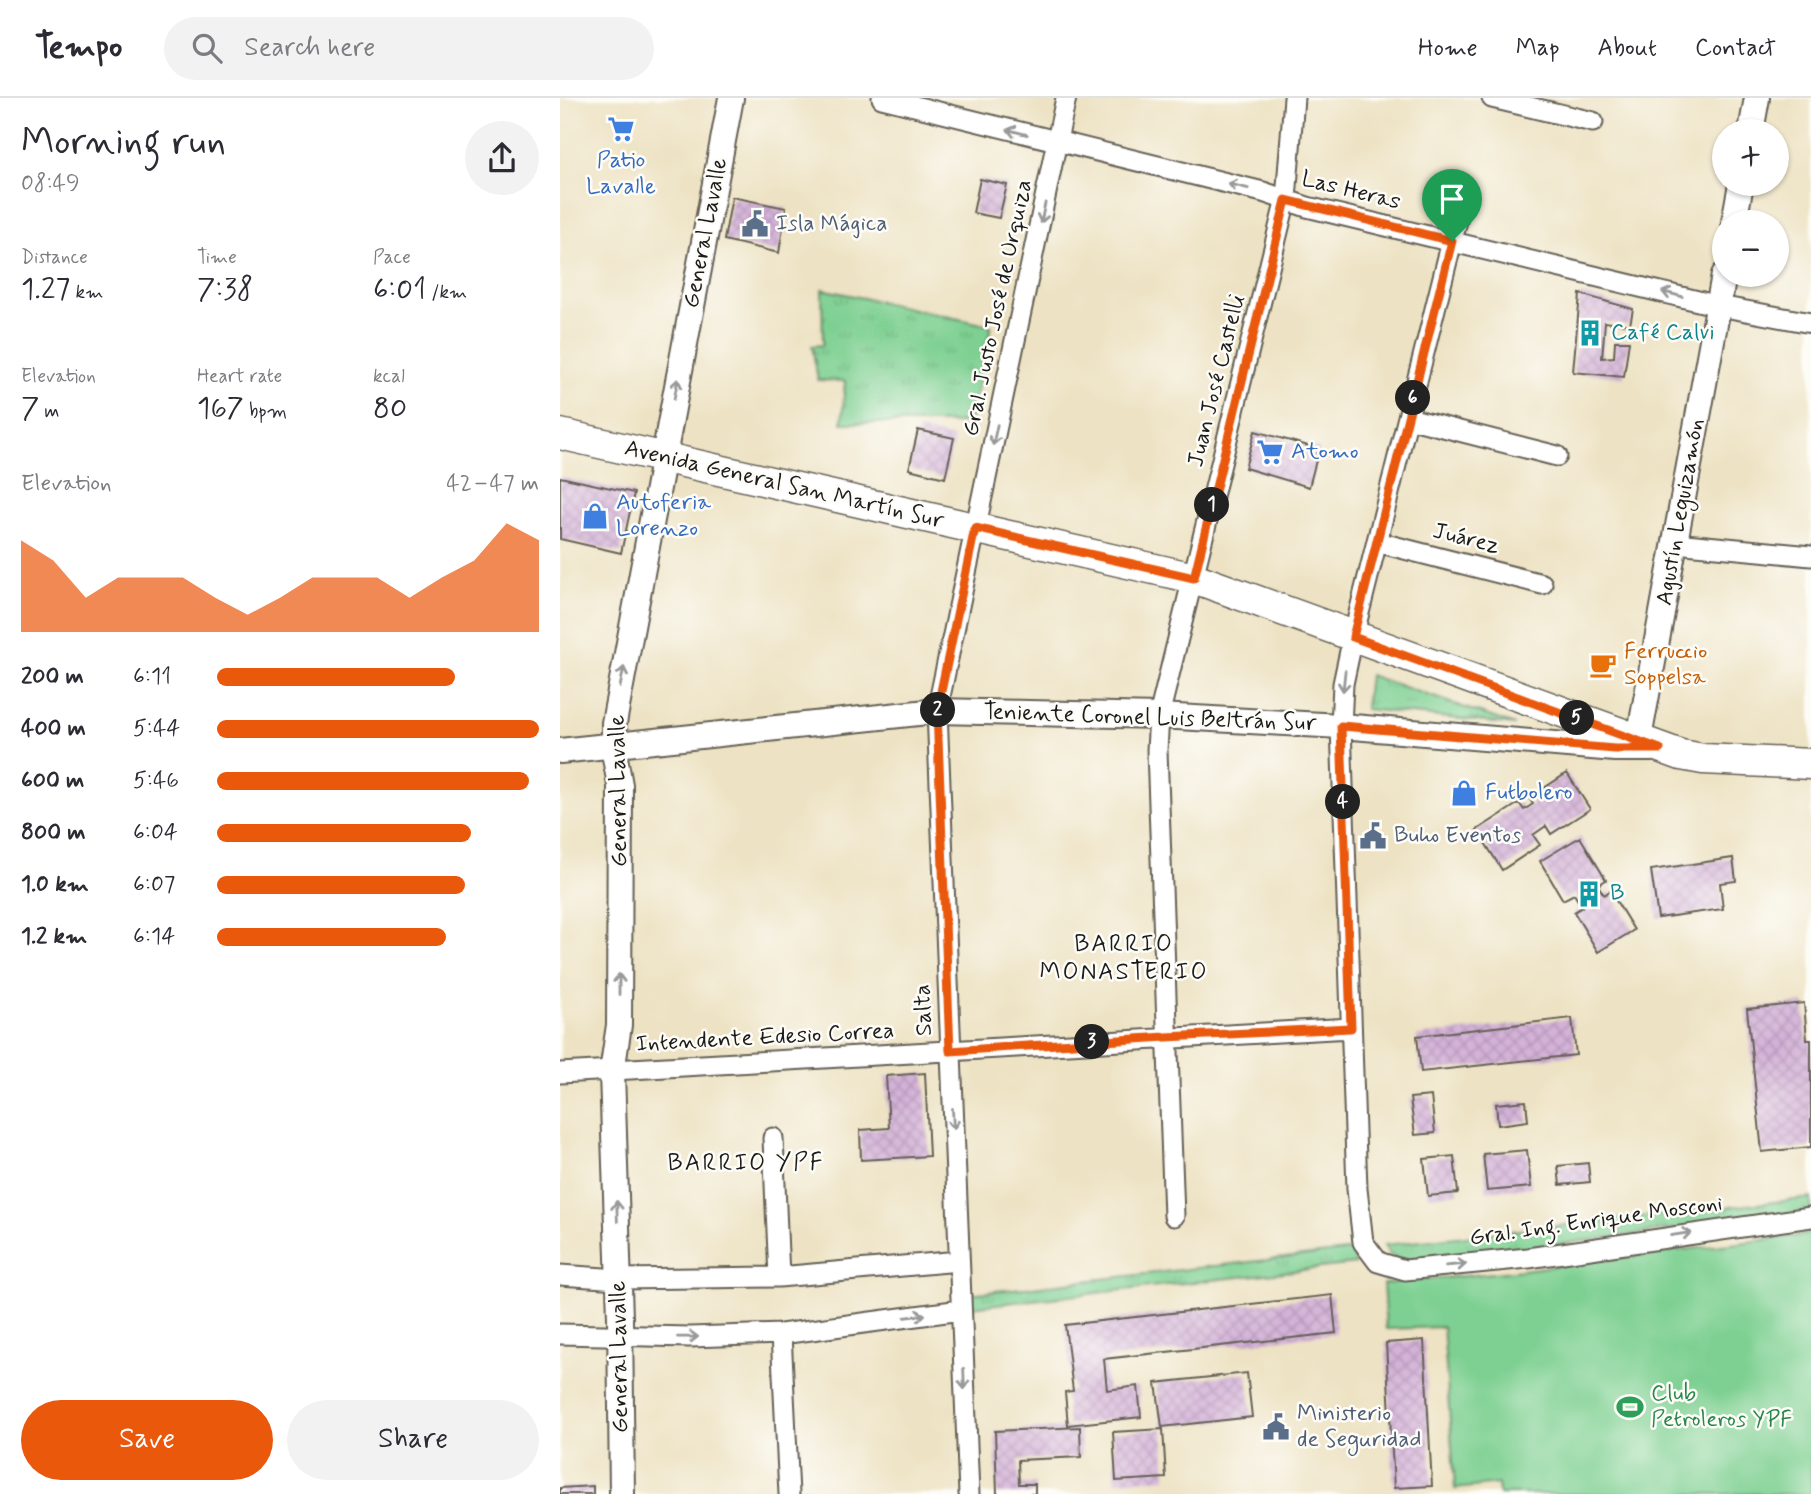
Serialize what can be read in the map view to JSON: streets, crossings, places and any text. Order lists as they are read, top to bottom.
{
  "streets": {
    "main road": ["Avenida General San Martín Sur"],
    "street": [
      "Las Heras",
      "General Lavalle",
      "Gral. Justo José de Urquiza",
      "Juan José Castelli",
      "Agustín Leguizamón",
      "Juárez",
      "Teniente Coronel Luis Beltrán Sur",
      "Salta",
      "Intendente Edesio Correa",
      "Gral. Ing. Enrique Mosconi"
    ]
  },
  "crossings": [
    ["Las Heras", "Gral. Justo José de Urquiza"],
    ["Las Heras", "Juan José Castelli"],
    ["Las Heras", "Agustín Leguizamón"],
    ["General Lavalle", "Avenida General San Martín Sur"],
    ["General Lavalle", "Teniente Coronel Luis Beltrán Sur"],
    ["General Lavalle", "Intendente Edesio Correa"],
    ["Gral. Justo José de Urquiza", "Avenida General San Martín Sur"],
    ["Gral. Justo José de Urquiza", "Salta"],
    ["Juan José Castelli", "Avenida General San Martín Sur"],
    ["Juan José Castelli", "Teniente Coronel Luis Beltrán Sur"],
    ["Juan José Castelli", "Intendente Edesio Correa"],
    ["Avenida General San Martín Sur", "Agustín Leguizamón"],
    ["Avenida General San Martín Sur", "Teniente Coronel Luis Beltrán Sur"],
    ["Avenida General San Martín Sur", "Salta"],
    ["Agustín Leguizamón", "Teniente Coronel Luis Beltrán Sur"],
    ["Teniente Coronel Luis Beltrán Sur", "Salta"],
    ["Salta", "Intendente Edesio Correa"],
    ["Intendente Edesio Correa", "Gral. Ing. Enrique Mosconi"]
  ],
  "one_way": [
    "Las Heras",
    "General Lavalle",
    "Gral. Justo José de Urquiza",
    "Salta"
  ],
  "districts": ["BARRIO MONASTERIO", "BARRIO YPF"],
  "places": {
    "supermarket": ["Patio Lavalle", "Atomo"],
    "public building": ["Isla Mágica", "Buho Eventos", "Ministerio de Seguridad"],
    "building": ["Café Calvi", "B"],
    "shop": ["Autoferia Lorenzo", "Futbolero"],
    "cafe": ["Ferruccio Soppelsa"],
    "sports": ["Club Petroleros YPF"]
  },
  "page": {
    "header": "Tempo",
    "search": "Search here",
    "nav": [
      "Home",
      "Map",
      "About",
      "Contact"
    ],
    "heading": ["Morning run", "08:49"],
    "map_buttons": ["+", "−"],
    "stats": [
      ["Distance", "1.27 km"],
      ["Time", "7:38"],
      ["Pace", "6:01 /km"],
      ["Elevation", "7 m"],
      ["Heart rate", "167 bpm"],
      ["kcal", "80"]
    ],
    "pins": [
      "6",
      "1",
      "2",
      "5",
      "4",
      "3"
    ],
    "chart": ["Elevation", "42–47 m"],
    "list": [
      {
        "name": "200 m",
        "note": "6:11"
      },
      {
        "name": "400 m",
        "note": "5:44"
      },
      {
        "name": "600 m",
        "note": "5:46"
      },
      {
        "name": "800 m",
        "note": "6:04"
      },
      {
        "name": "1.0 km",
        "note": "6:07"
      },
      {
        "name": "1.2 km",
        "note": "6:14"
      }
    ],
    "buttons": ["Save", "Share"]
  }
}
